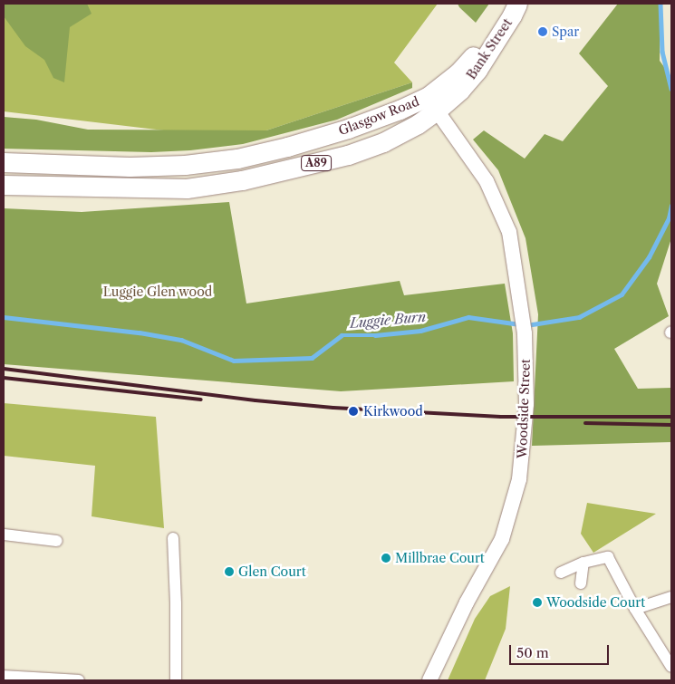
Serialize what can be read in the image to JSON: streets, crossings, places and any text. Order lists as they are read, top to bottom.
{
  "streets": {
    "main road": ["Bank Street", "Glasgow Road", "A89"],
    "street": ["Woodside Street"]
  },
  "crossings": [
    ["Bank Street", "Glasgow Road"],
    ["Bank Street", "Woodside Street"],
    ["Glasgow Road", "Woodside Street"]
  ],
  "water": ["Luggie Burn"],
  "parks": ["Luggie Glen wood"],
  "places": [
    "Spar",
    "Kirkwood",
    "Millbrae Court",
    "Glen Court",
    "Woodside Court"
  ],
  "scale_bar": "50 m"
}
